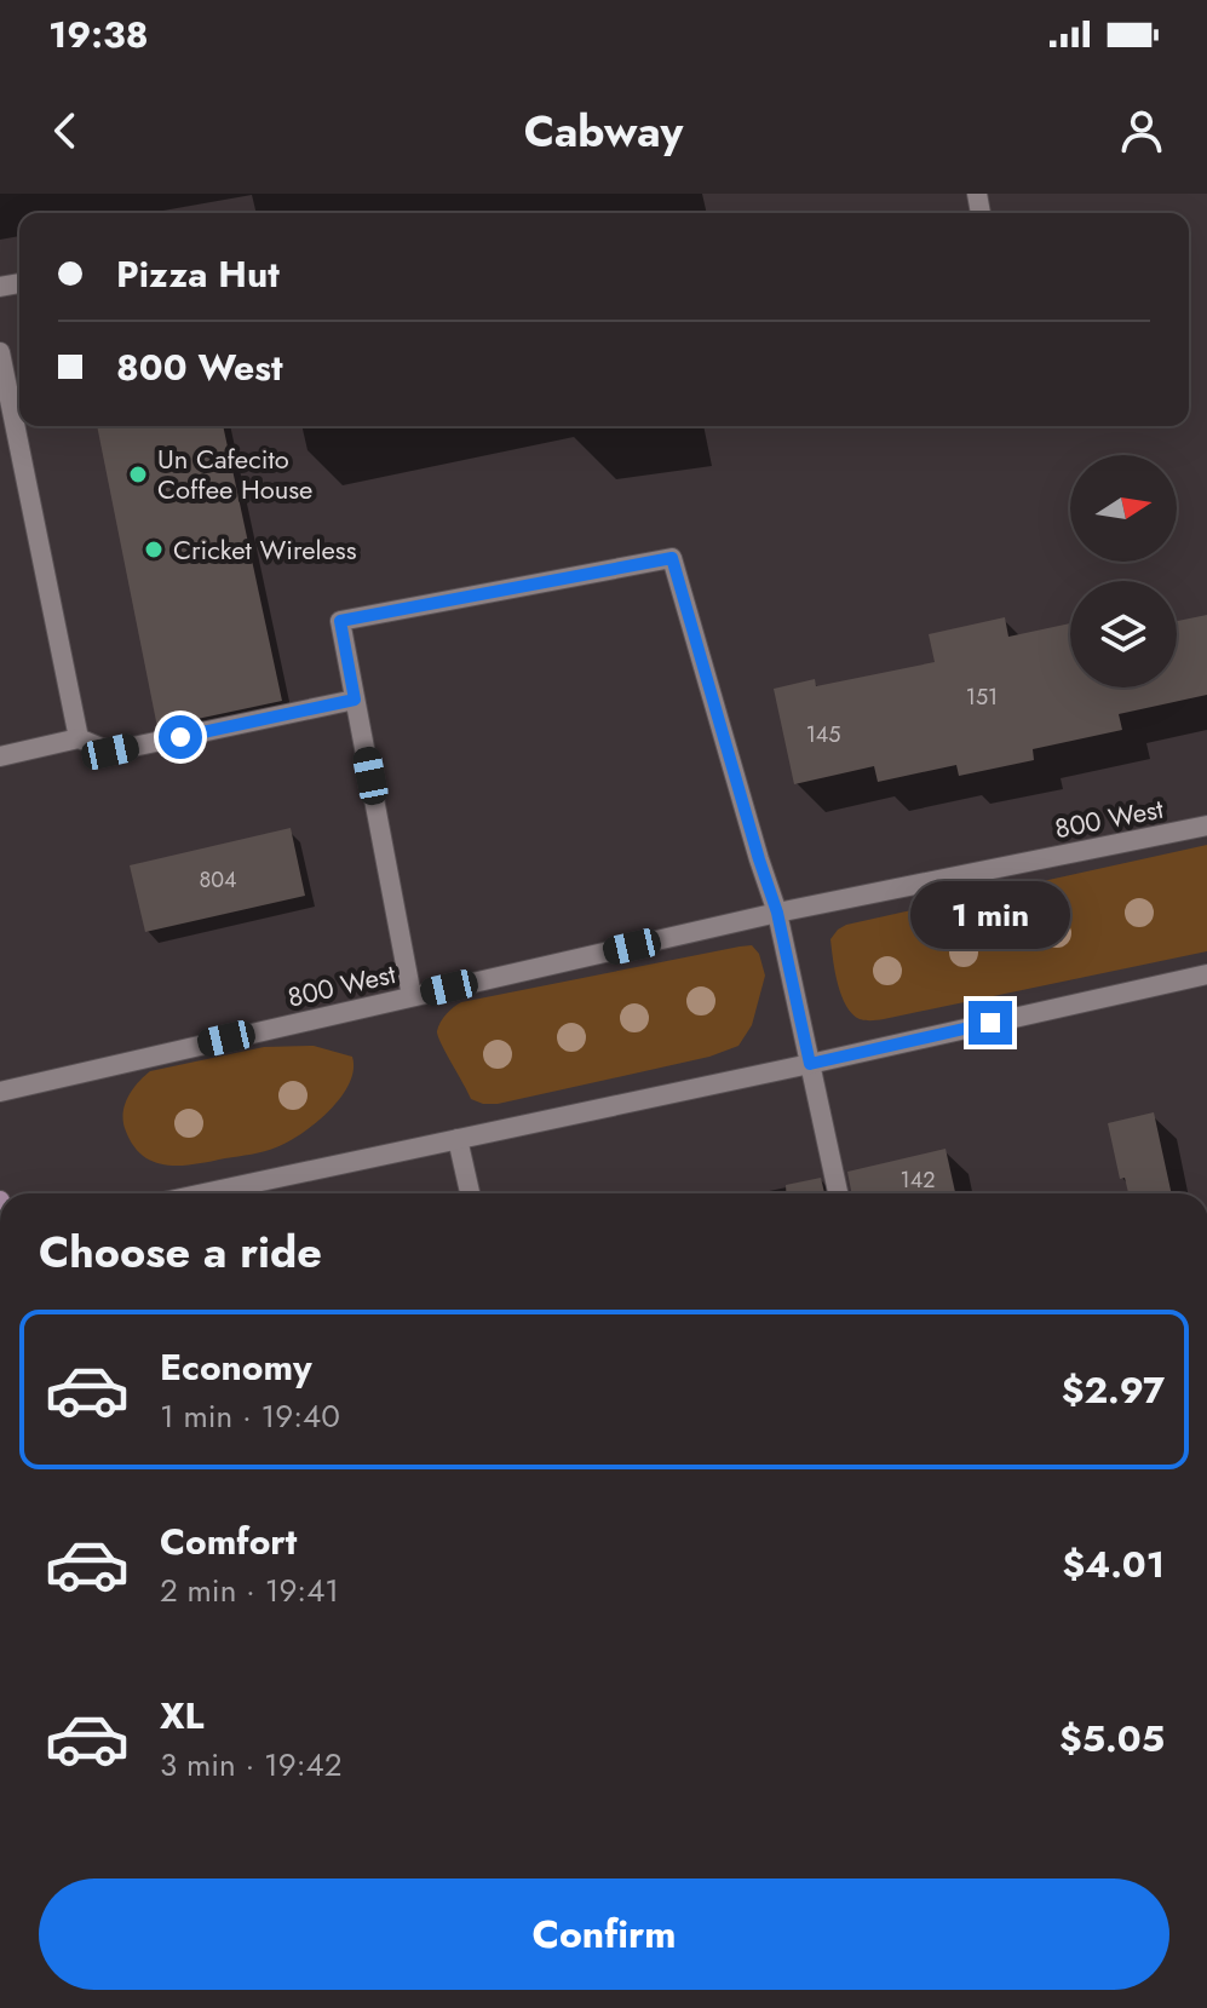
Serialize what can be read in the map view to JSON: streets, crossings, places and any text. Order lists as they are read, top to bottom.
{
  "streets": {
    "street": ["800 West"]
  },
  "places": ["Un Cafecito Coffee House", "Cricket Wireless"],
  "house_numbers": [
    "151",
    "145",
    "804",
    "142"
  ],
  "north": "right",
  "page": {
    "status": "19:38",
    "header": "Cabway",
    "banner": ["Pizza Hut", "800 West"],
    "bubble": "1 min",
    "heading": "Choose a ride",
    "list": [
      {
        "name": "Economy",
        "note": "1 min · 19:40",
        "value": "$2.97"
      },
      {
        "name": "Comfort",
        "note": "2 min · 19:41",
        "value": "$4.01"
      },
      {
        "name": "XL",
        "note": "3 min · 19:42",
        "value": "$5.05"
      }
    ],
    "buttons": "Confirm"
  }
}
